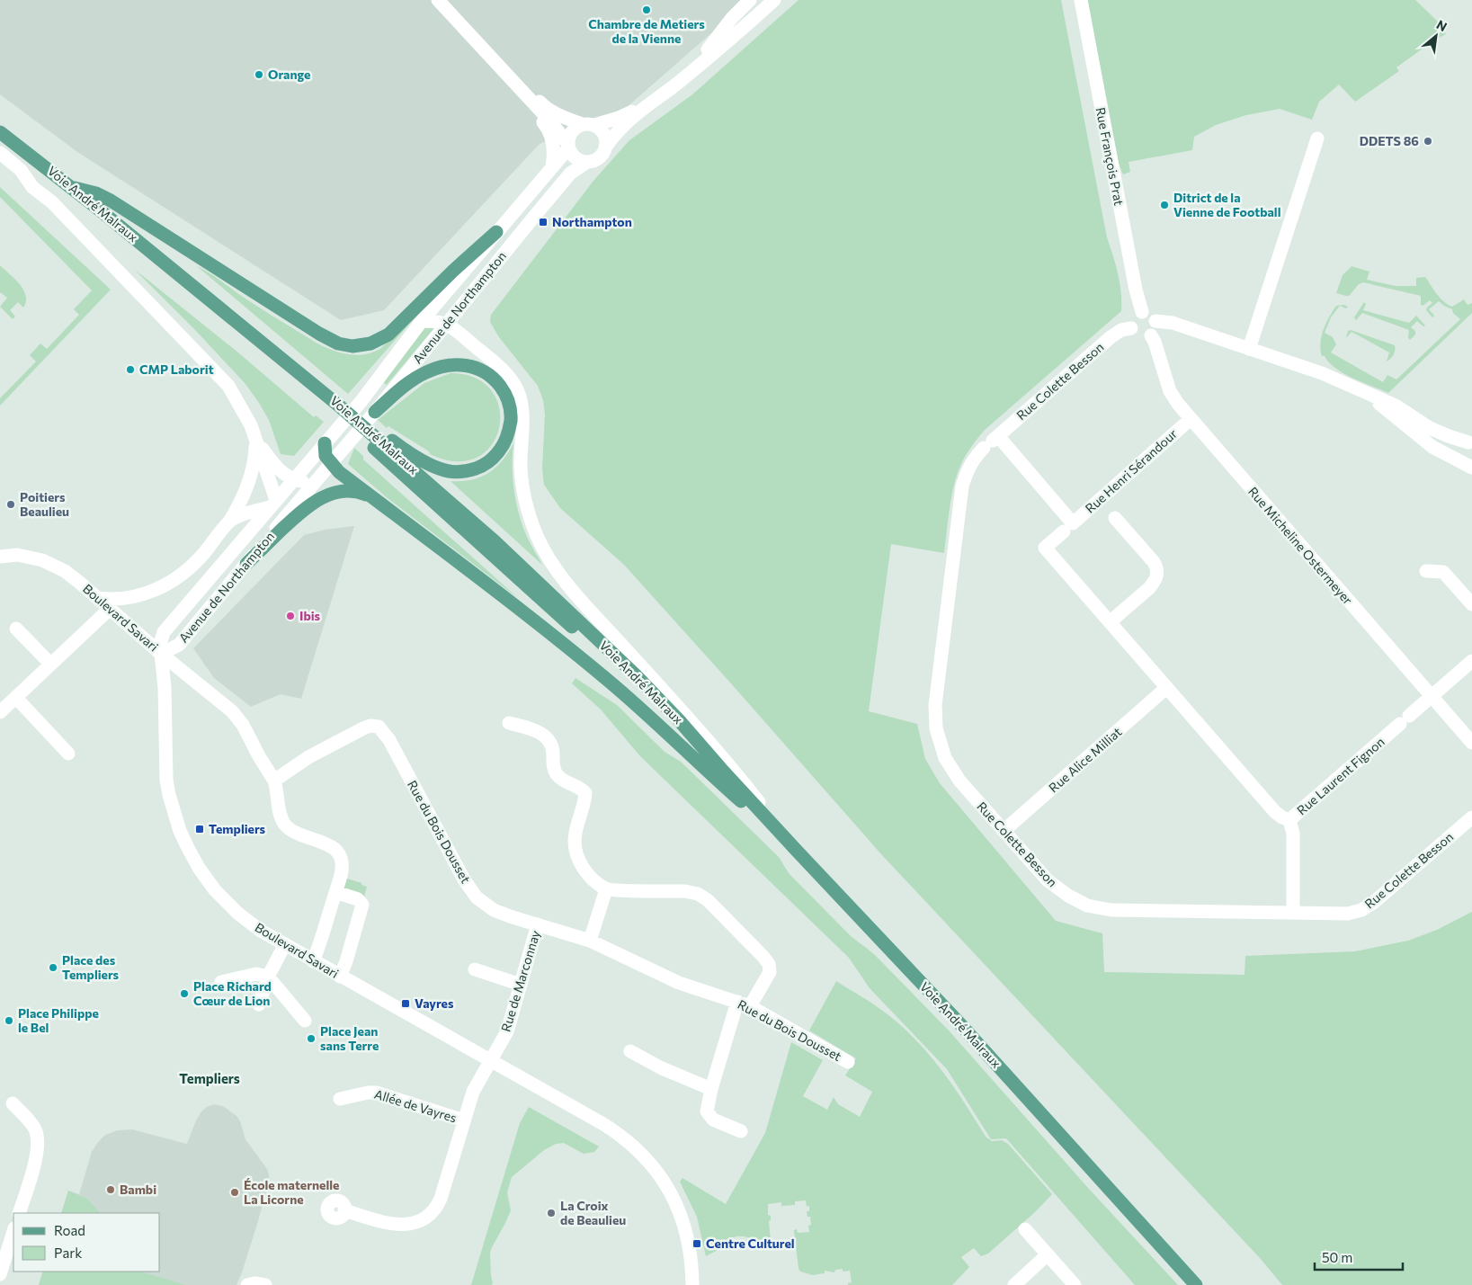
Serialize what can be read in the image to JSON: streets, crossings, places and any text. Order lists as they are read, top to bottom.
{
  "streets": {
    "main road": ["Voie André Malraux"],
    "street": [
      "Rue François Prat",
      "Avenue de Northampton",
      "Rue Colette Besson",
      "Rue Henri Sérandour",
      "Rue Micheline Ostermeyer",
      "Boulevard Savari",
      "Rue Alice Milliat",
      "Rue Laurent Fignon",
      "Rue du Bois Dousset",
      "Rue de Marconnay",
      "Allée de Vayres"
    ]
  },
  "crossings": [
    ["Rue François Prat", "Rue Colette Besson"],
    ["Rue François Prat", "Rue Micheline Ostermeyer"],
    ["Avenue de Northampton", "Boulevard Savari"],
    ["Rue Colette Besson", "Rue Micheline Ostermeyer"],
    ["Rue Colette Besson", "Rue Alice Milliat"],
    ["Rue Colette Besson", "Rue Laurent Fignon"],
    ["Rue Henri Sérandour", "Rue Micheline Ostermeyer"],
    ["Rue Micheline Ostermeyer", "Rue Laurent Fignon"],
    ["Boulevard Savari", "Rue de Marconnay"],
    ["Boulevard Savari", "Allée de Vayres"],
    ["Rue du Bois Dousset", "Rue de Marconnay"],
    ["Rue de Marconnay", "Allée de Vayres"]
  ],
  "districts": ["Templiers"],
  "places": {
    "other": [
      "Chambre de Metiers de la Vienne",
      "Orange",
      "DDETS 86",
      "Ditrict de la Vienne de Football",
      "CMP Laborit",
      "Poitiers Beaulieu",
      "Ibis",
      "Place des Templiers",
      "Place Richard Cœur de Lion",
      "Place Philippe le Bel",
      "Place Jean sans Terre",
      "Bambi",
      "École maternelle La Licorne",
      "La Croix de Beaulieu"
    ],
    "transit": [
      "Northampton",
      "Templiers",
      "Vayres",
      "Centre Culturel"
    ]
  },
  "legend": ["Road", "Park"],
  "scale_bar": "50 m",
  "north": "top right"
}
